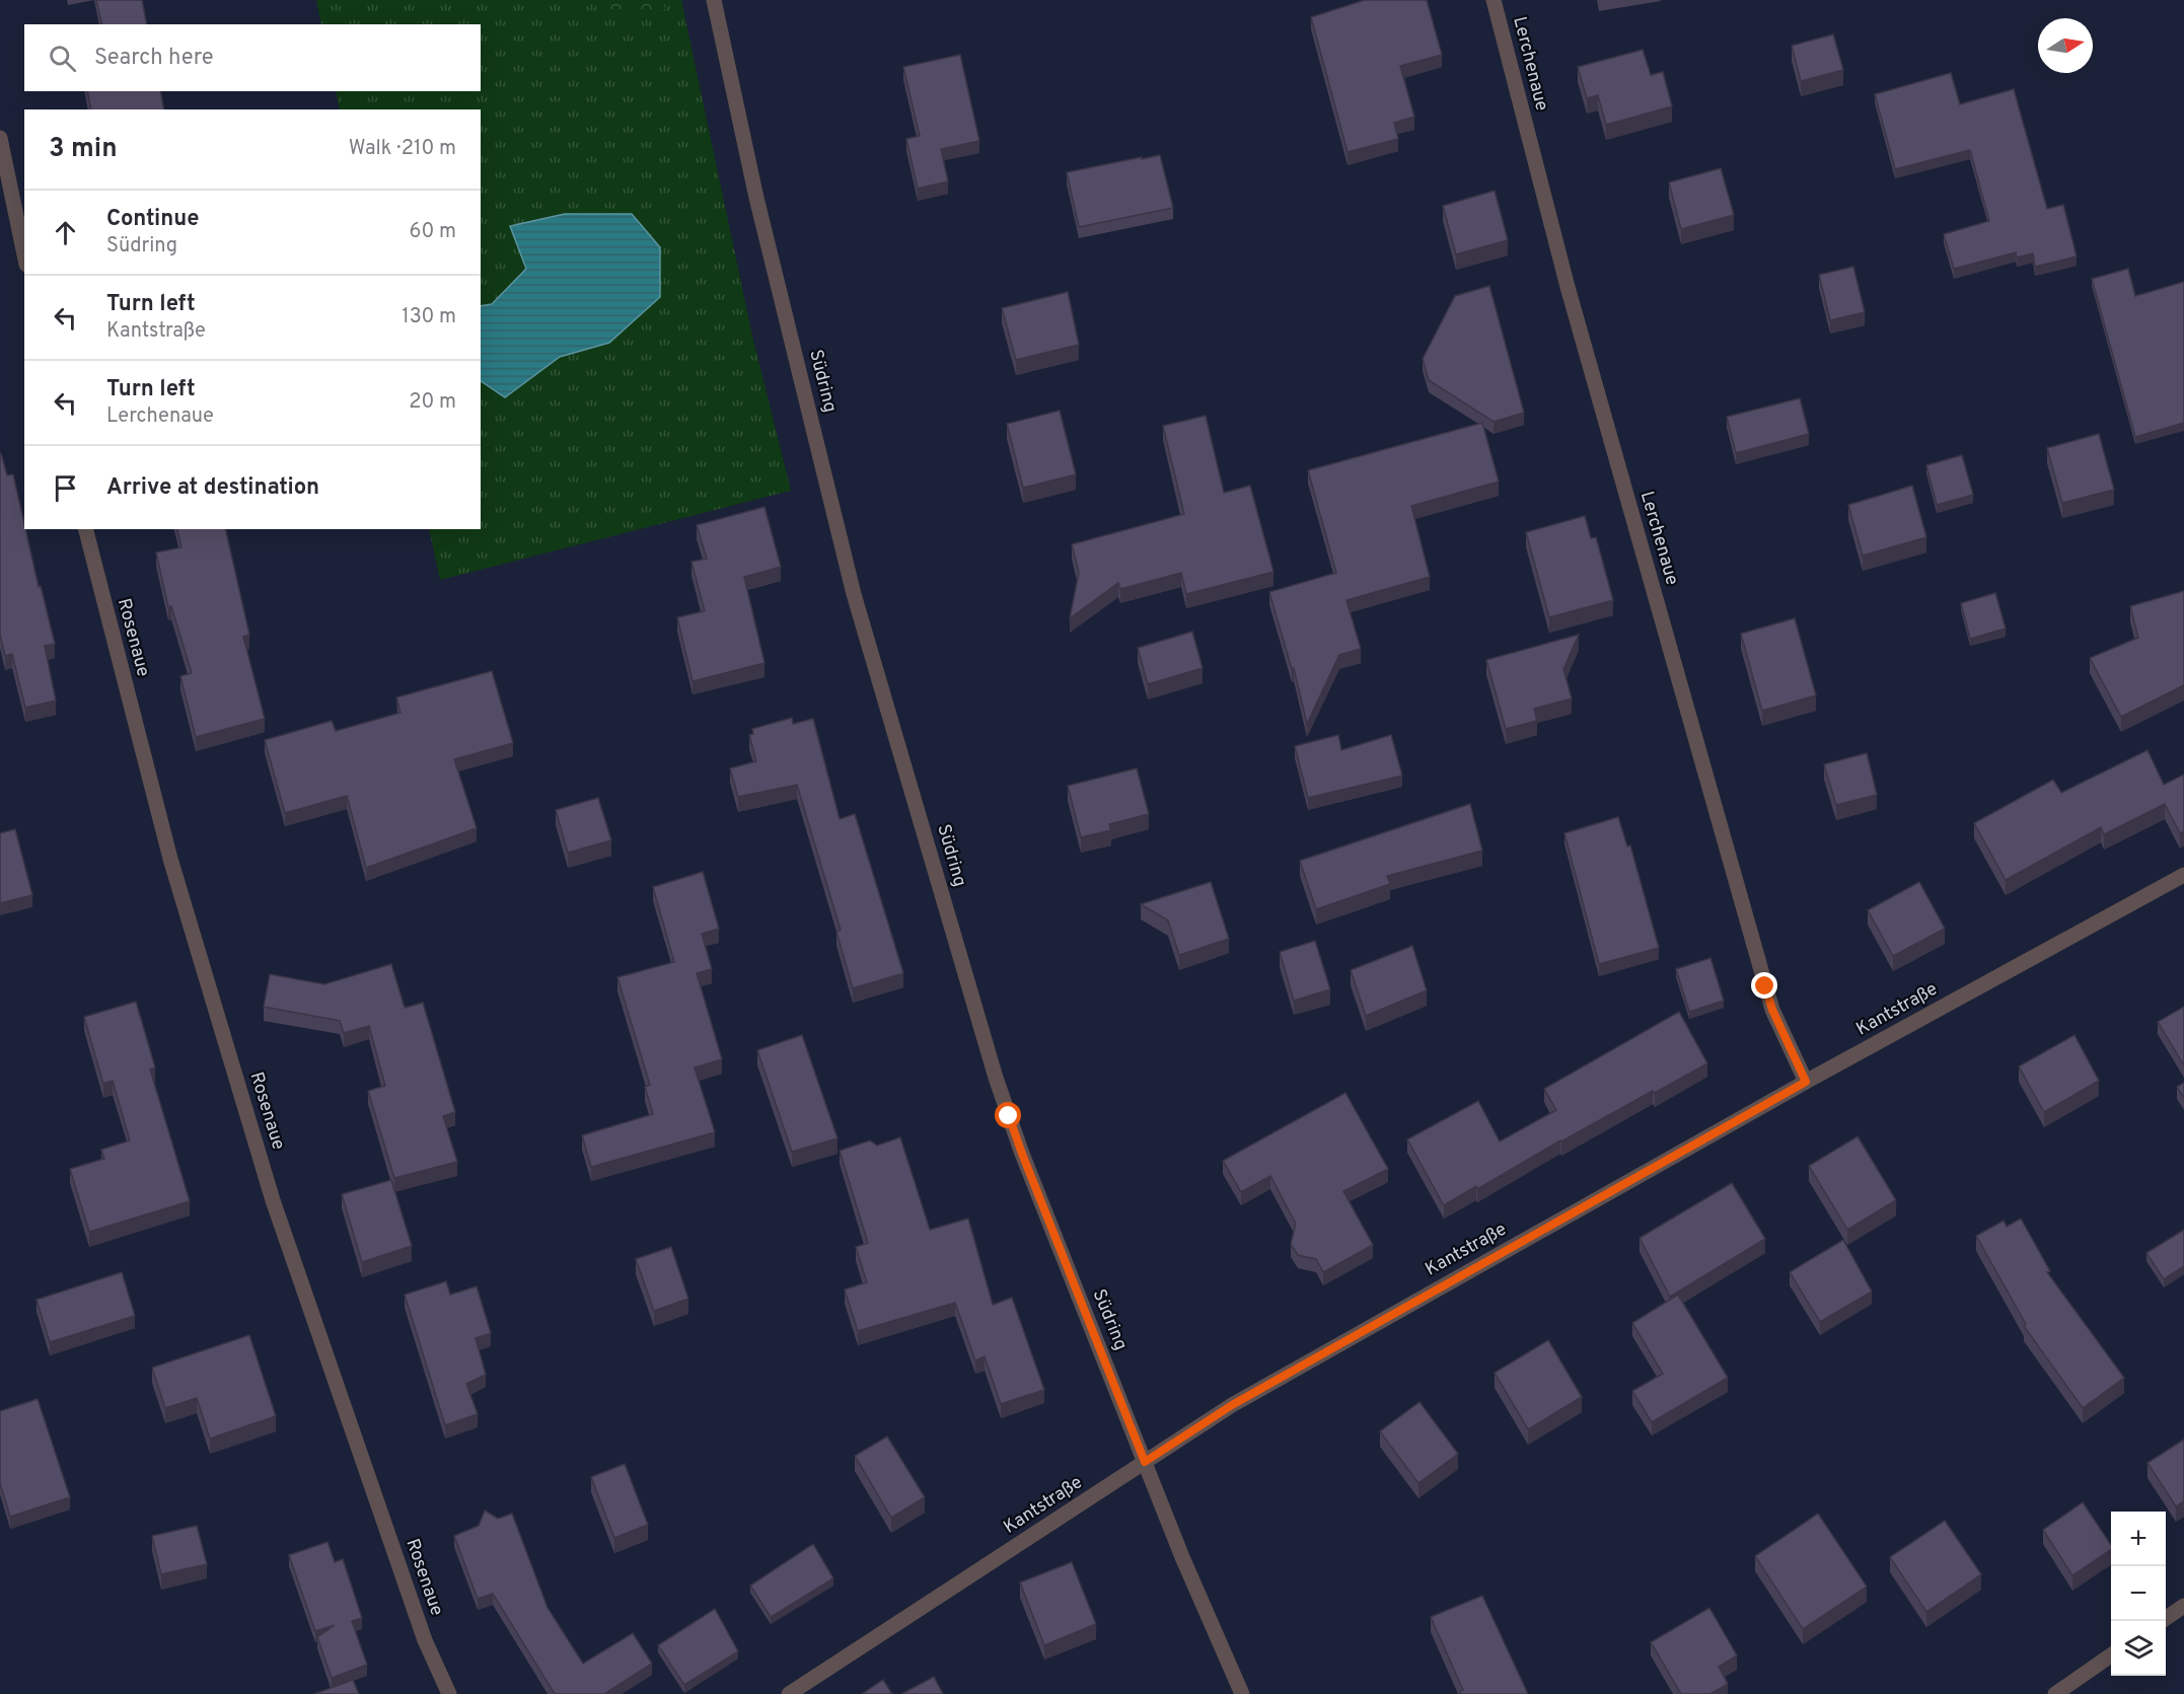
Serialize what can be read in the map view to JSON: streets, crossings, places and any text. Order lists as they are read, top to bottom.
{
  "streets": {
    "street": [
      "Lerchenaue",
      "Südring",
      "Rosenaue",
      "Kantstraße"
    ]
  },
  "crossings": [
    ["Lerchenaue", "Kantstraße"],
    ["Südring", "Kantstraße"]
  ],
  "north": "right",
  "page": {
    "search": "Search here",
    "heading": ["3 min", "Walk · 210 m"],
    "list": [
      ["Continue", "Südring", "60 m"],
      ["Turn left", "Kantstraße", "130 m"],
      ["Turn left", "Lerchenaue", "20 m"],
      "Arrive at destination"
    ],
    "map_buttons": ["+", "−"]
  }
}
